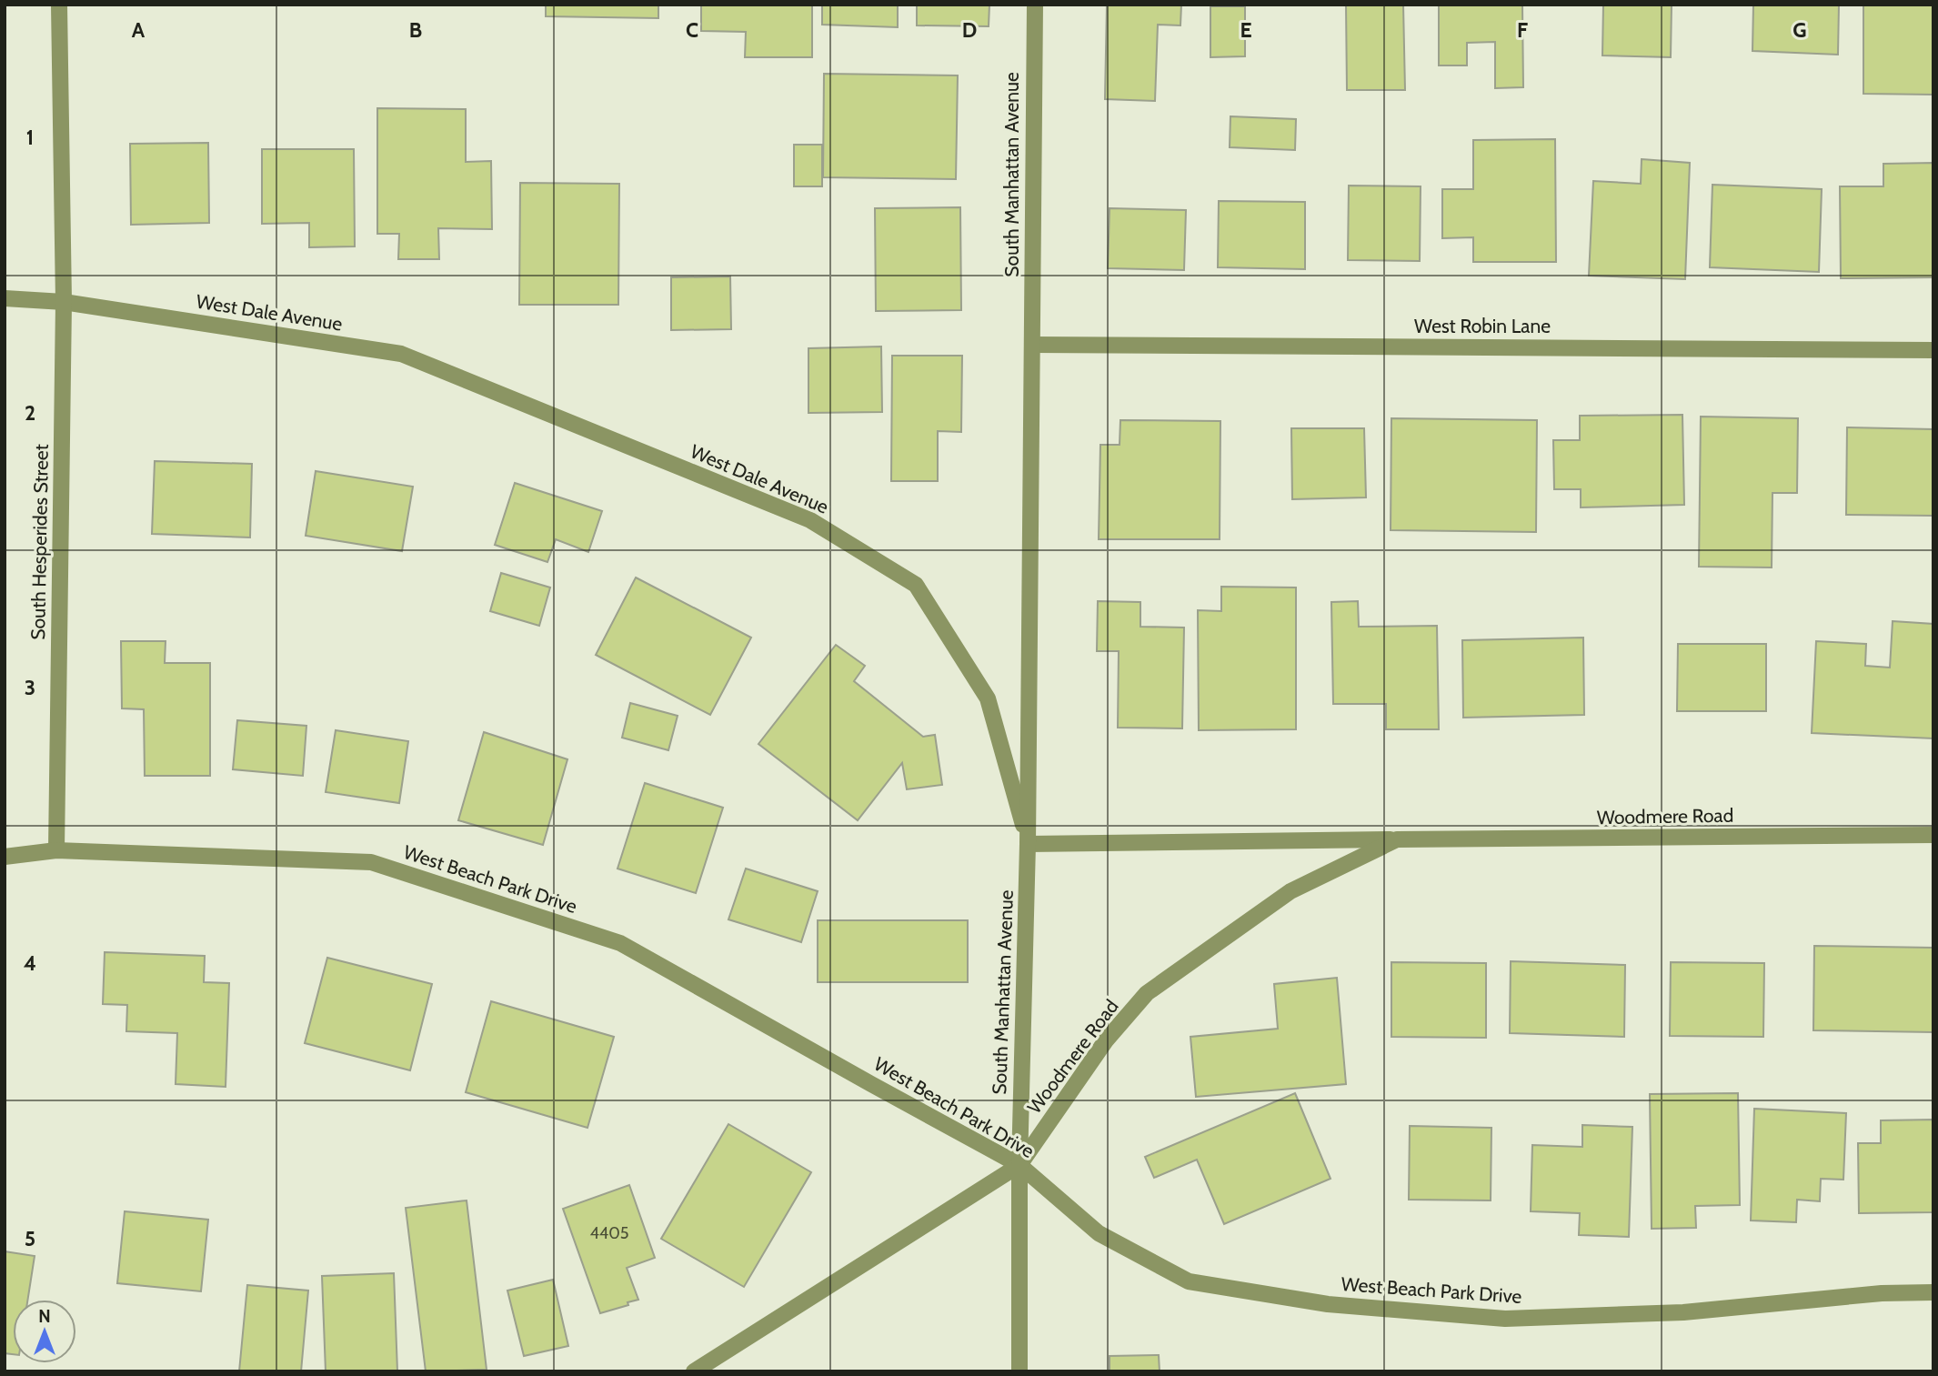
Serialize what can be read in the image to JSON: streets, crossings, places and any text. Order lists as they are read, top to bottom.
{
  "streets": {
    "street": [
      "South Manhattan Avenue",
      "West Dale Avenue",
      "West Robin Lane",
      "South Hesperides Street",
      "Woodmere Road",
      "West Beach Park Drive"
    ]
  },
  "crossings": [
    ["South Manhattan Avenue", "West Dale Avenue"],
    ["South Manhattan Avenue", "West Robin Lane"],
    ["South Manhattan Avenue", "Woodmere Road"],
    ["South Manhattan Avenue", "West Beach Park Drive"],
    ["West Dale Avenue", "South Hesperides Street"],
    ["West Dale Avenue", "Woodmere Road"],
    ["South Hesperides Street", "West Beach Park Drive"],
    ["Woodmere Road", "West Beach Park Drive"]
  ],
  "house_numbers": ["4405"],
  "north": "top",
  "grid": {
    "columns": [
      "A",
      "B",
      "C",
      "D",
      "E",
      "F",
      "G"
    ],
    "rows": [
      "1",
      "2",
      "3",
      "4",
      "5"
    ]
  }
}
